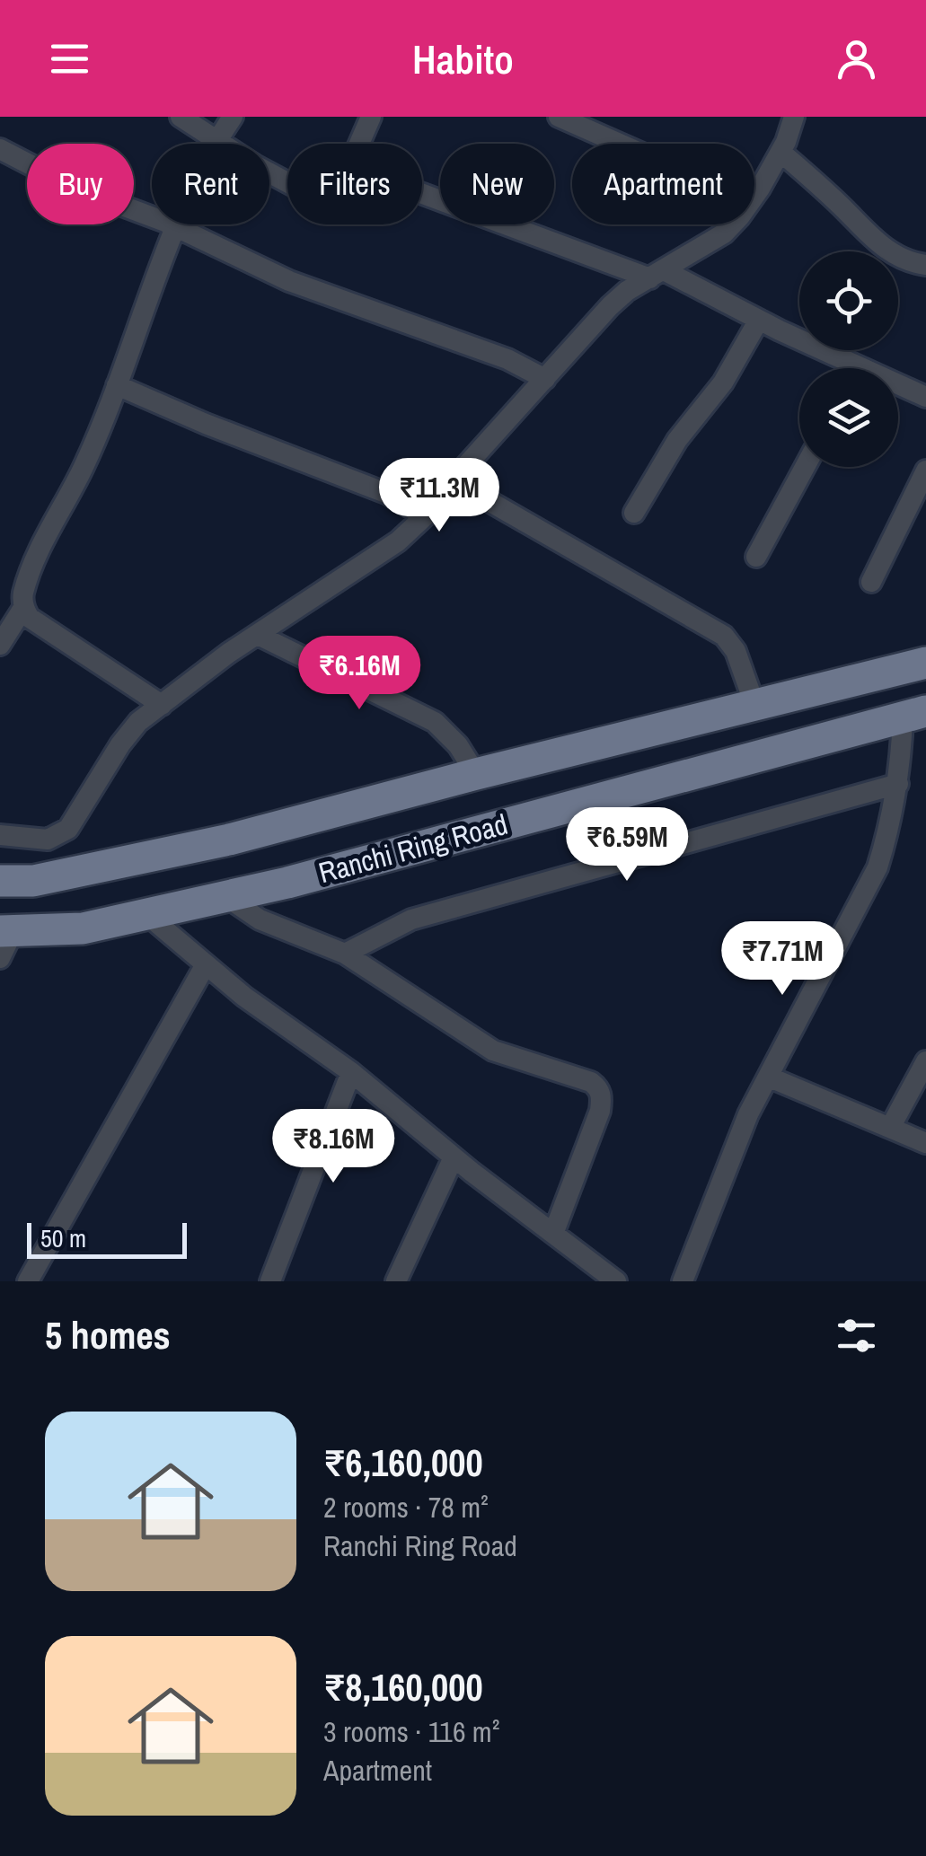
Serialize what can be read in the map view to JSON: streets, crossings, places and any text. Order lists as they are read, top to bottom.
{
  "streets": {
    "main road": ["Ranchi Ring Road"]
  },
  "scale_bar": "50 m",
  "page": {
    "header": "Habito",
    "chip": [
      "Buy",
      "Rent",
      "Filters",
      "New",
      "Apartment"
    ],
    "price": [
      "₹11.3M",
      "₹6.16M",
      "₹6.59M",
      "₹7.71M",
      "₹8.16M"
    ],
    "scale": "50 m",
    "heading": "5 homes",
    "list": [
      {
        "name": "₹6,160,000",
        "note": "2 rooms · 78 m² · Ranchi Ring Road"
      },
      {
        "name": "₹8,160,000",
        "note": "3 rooms · 116 m² · Apartment"
      }
    ]
  }
}
